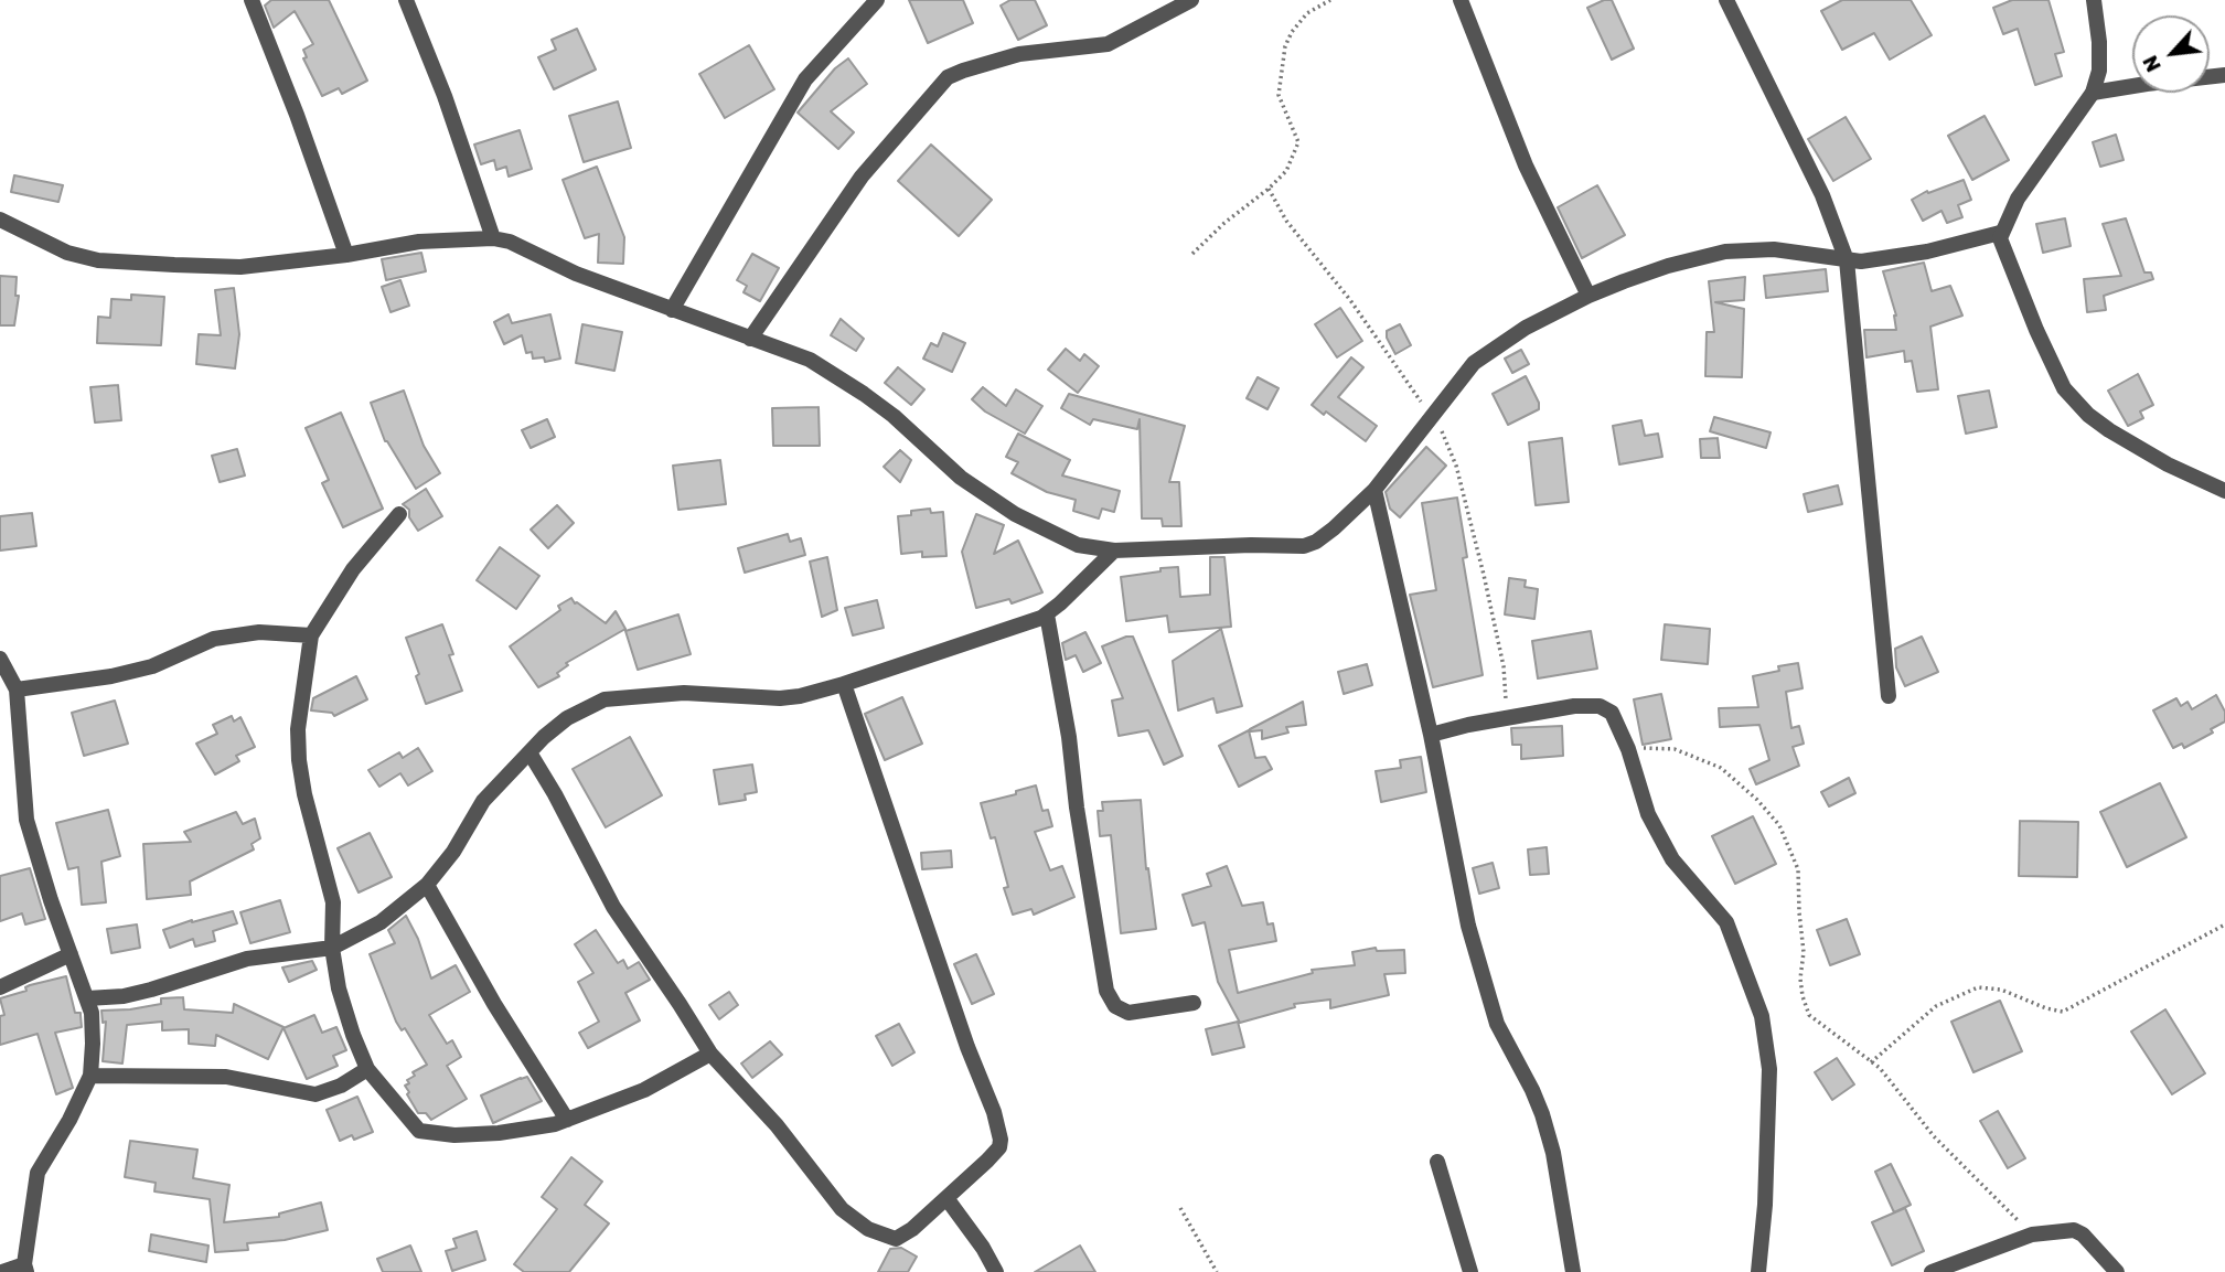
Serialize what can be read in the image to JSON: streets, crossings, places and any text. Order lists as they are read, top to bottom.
{
  "north": "bottom left"
}
